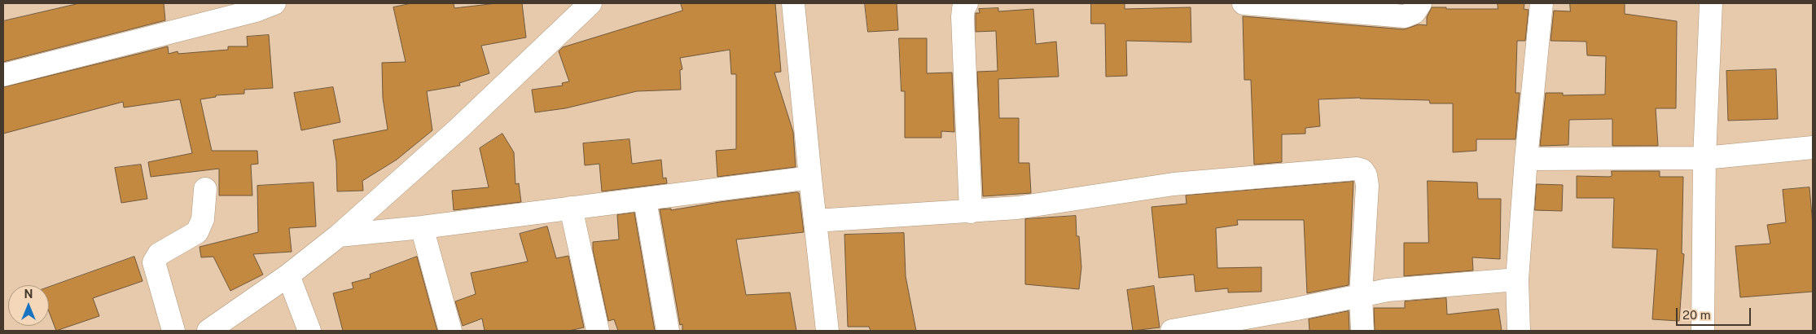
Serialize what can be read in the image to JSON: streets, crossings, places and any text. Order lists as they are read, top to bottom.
{
  "scale_bar": "20 m",
  "north": "top"
}
